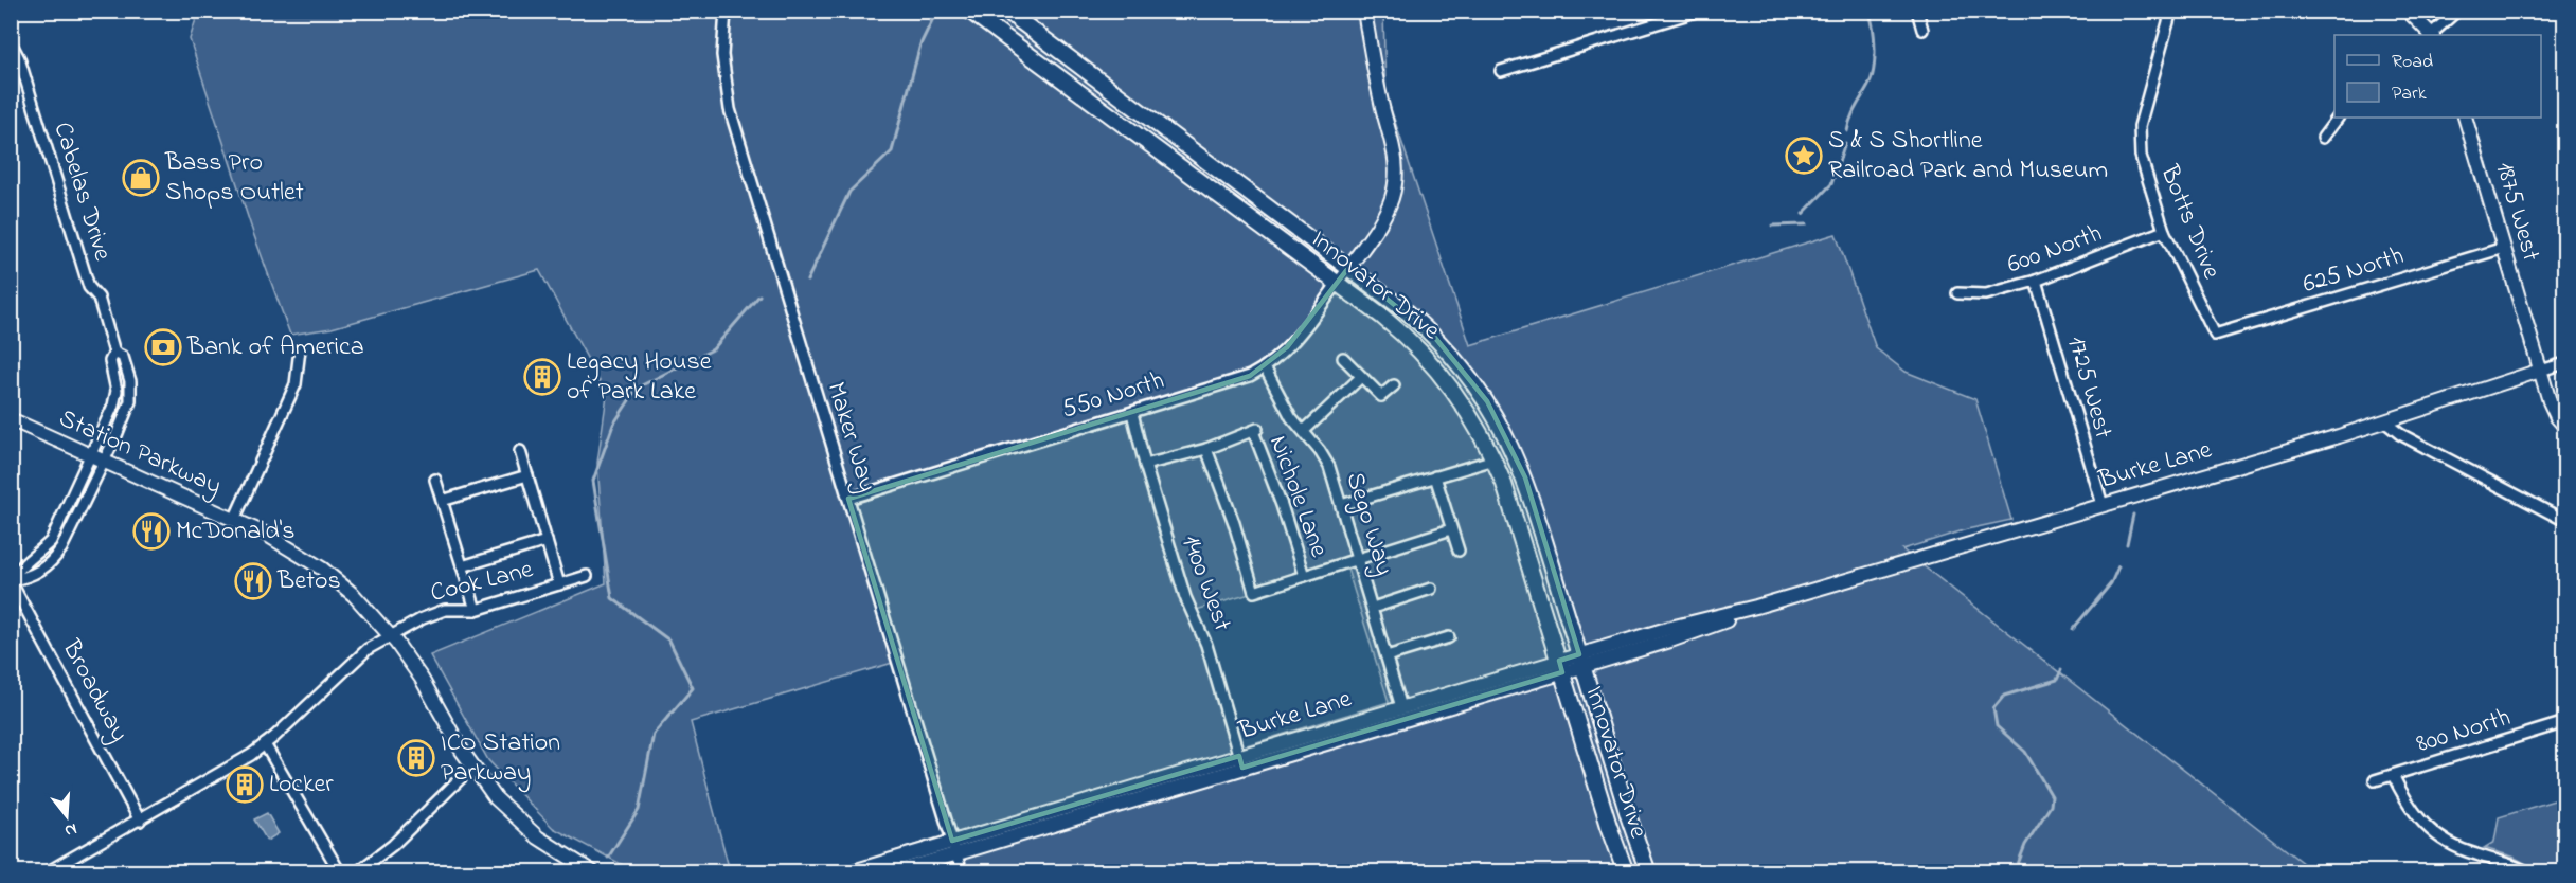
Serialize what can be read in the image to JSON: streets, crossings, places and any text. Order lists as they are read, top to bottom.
{
  "streets": {
    "main road": ["Innovator Drive"],
    "street": [
      "Cabelas Drive",
      "1875 West",
      "Botts Drive",
      "600 North",
      "625 North",
      "1725 West",
      "550 North",
      "Maker Way",
      "Station Parkway",
      "Burke Lane",
      "Nichole Lane",
      "Sego Way",
      "Cook Lane",
      "1400 West",
      "Broadway",
      "800 North"
    ]
  },
  "crossings": [
    ["Cabelas Drive", "Station Parkway"],
    ["Cabelas Drive", "Broadway"],
    ["1875 West", "625 North"],
    ["1875 West", "Burke Lane"],
    ["Botts Drive", "600 North"],
    ["Botts Drive", "625 North"],
    ["600 North", "1725 West"],
    ["Innovator Drive", "550 North"],
    ["Innovator Drive", "Burke Lane"],
    ["1725 West", "Burke Lane"],
    ["550 North", "Maker Way"],
    ["550 North", "Sego Way"],
    ["550 North", "1400 West"],
    ["Maker Way", "Burke Lane"],
    ["Station Parkway", "Cook Lane"],
    ["Burke Lane", "Sego Way"],
    ["Burke Lane", "1400 West"],
    ["Cook Lane", "Broadway"]
  ],
  "places": {
    "place": ["S & S Shortline Railroad Park and Museum"],
    "shop": ["Bass Pro Shops Outlet"],
    "bank": ["Bank of America"],
    "building": ["Legacy House of Park Lake", "ICO Station Parkway", "Locker"],
    "restaurant": ["McDonald's", "Betos"]
  },
  "legend": ["Road", "Park"],
  "north": "bottom"
}
